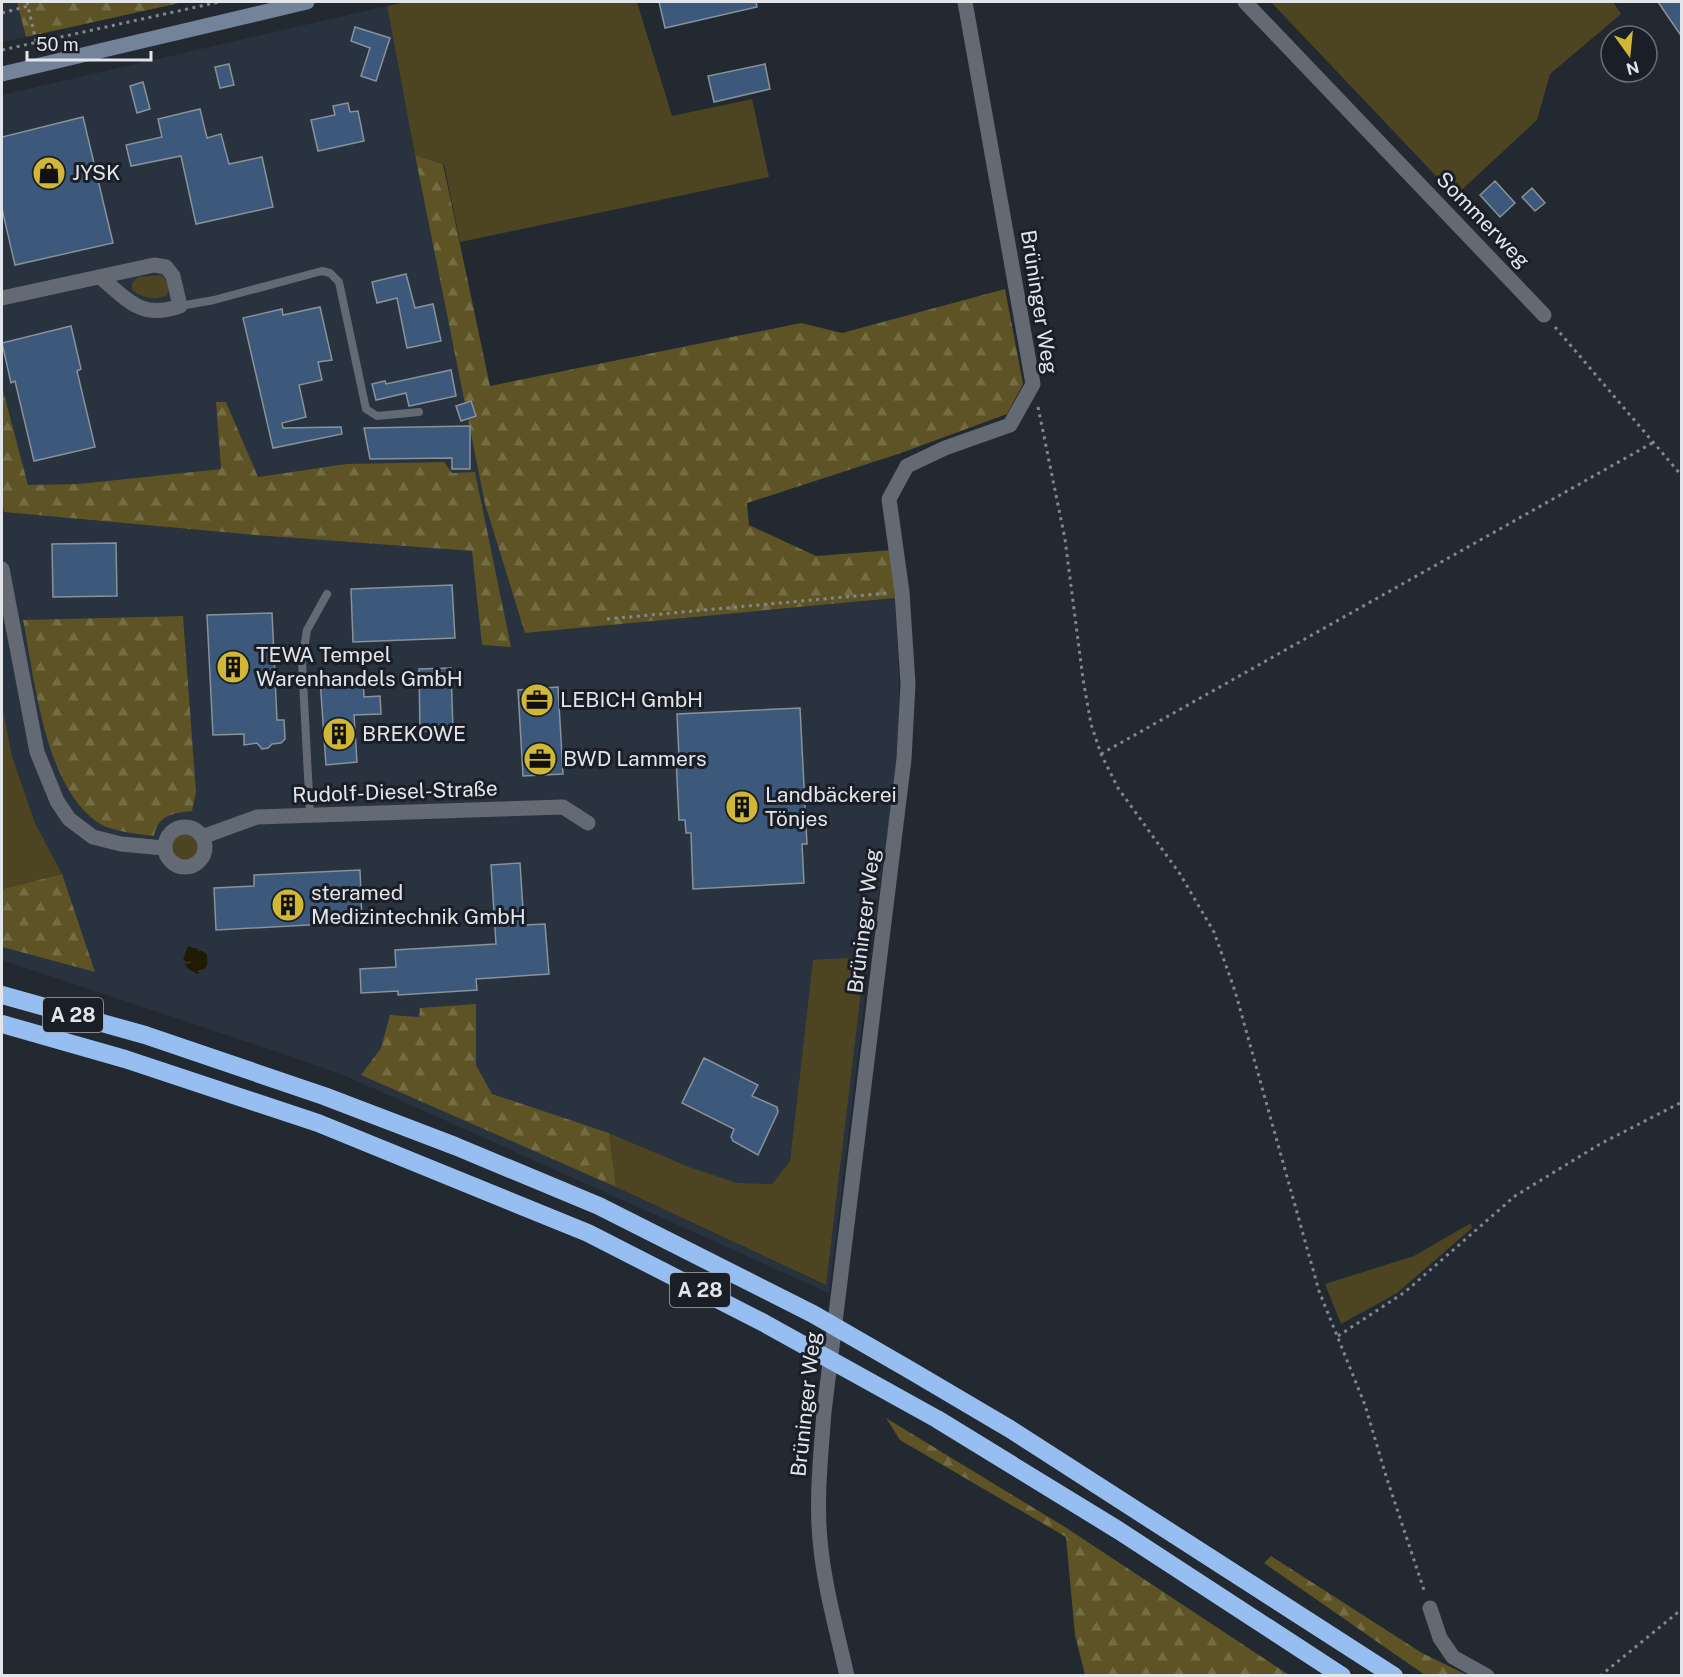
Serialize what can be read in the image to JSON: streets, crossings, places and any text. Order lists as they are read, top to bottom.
{
  "streets": {
    "highway": ["A 28"],
    "street": ["Sommerweg", "Brüninger Weg", "Rudolf-Diesel-Straße"]
  },
  "places": {
    "shop": ["JYSK"],
    "building": [
      "TEWA Tempel Warenhandels GmbH",
      "BREKOWE",
      "Landbäckerei Tönjes",
      "steramed Medizintechnik GmbH"
    ],
    "office": ["LEBICH GmbH", "BWD Lammers"]
  },
  "scale_bar": "50 m",
  "north": "bottom"
}
